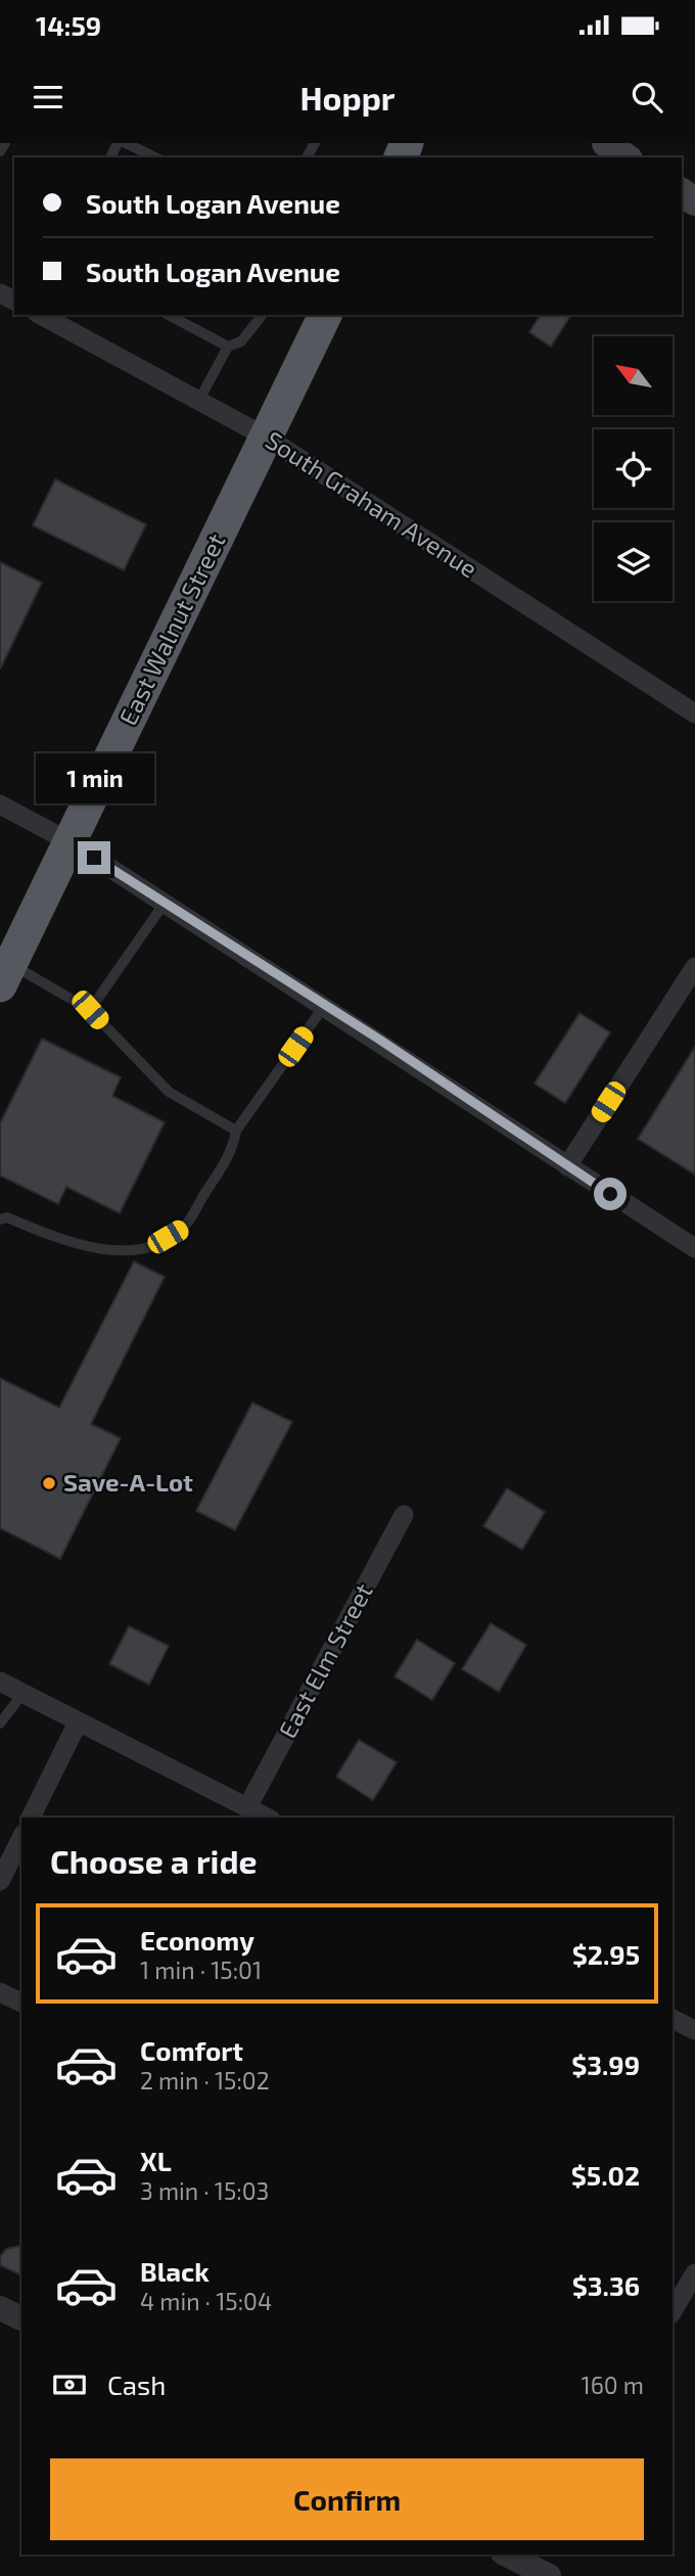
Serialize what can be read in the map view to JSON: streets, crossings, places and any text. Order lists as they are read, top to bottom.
{
  "streets": {
    "highway": ["East Walnut Street"],
    "street": ["South Graham Avenue", "East Elm Street"]
  },
  "crossings": [
    ["South Graham Avenue", "East Walnut Street"]
  ],
  "places": ["Save-A-Lot"],
  "north": "top left",
  "page": {
    "status": "14:59",
    "header": "Hoppr",
    "banner": ["South Logan Avenue", "South Logan Avenue"],
    "bubble": "1 min",
    "heading": "Choose a ride",
    "list": [
      {
        "name": "Economy",
        "note": "1 min · 15:01",
        "value": "$2.95"
      },
      {
        "name": "Comfort",
        "note": "2 min · 15:02",
        "value": "$3.99"
      },
      {
        "name": "XL",
        "note": "3 min · 15:03",
        "value": "$5.02"
      },
      {
        "name": "Black",
        "note": "4 min · 15:04",
        "value": "$3.36"
      }
    ],
    "pay": ["Cash", "160 m"],
    "buttons": "Confirm"
  }
}
